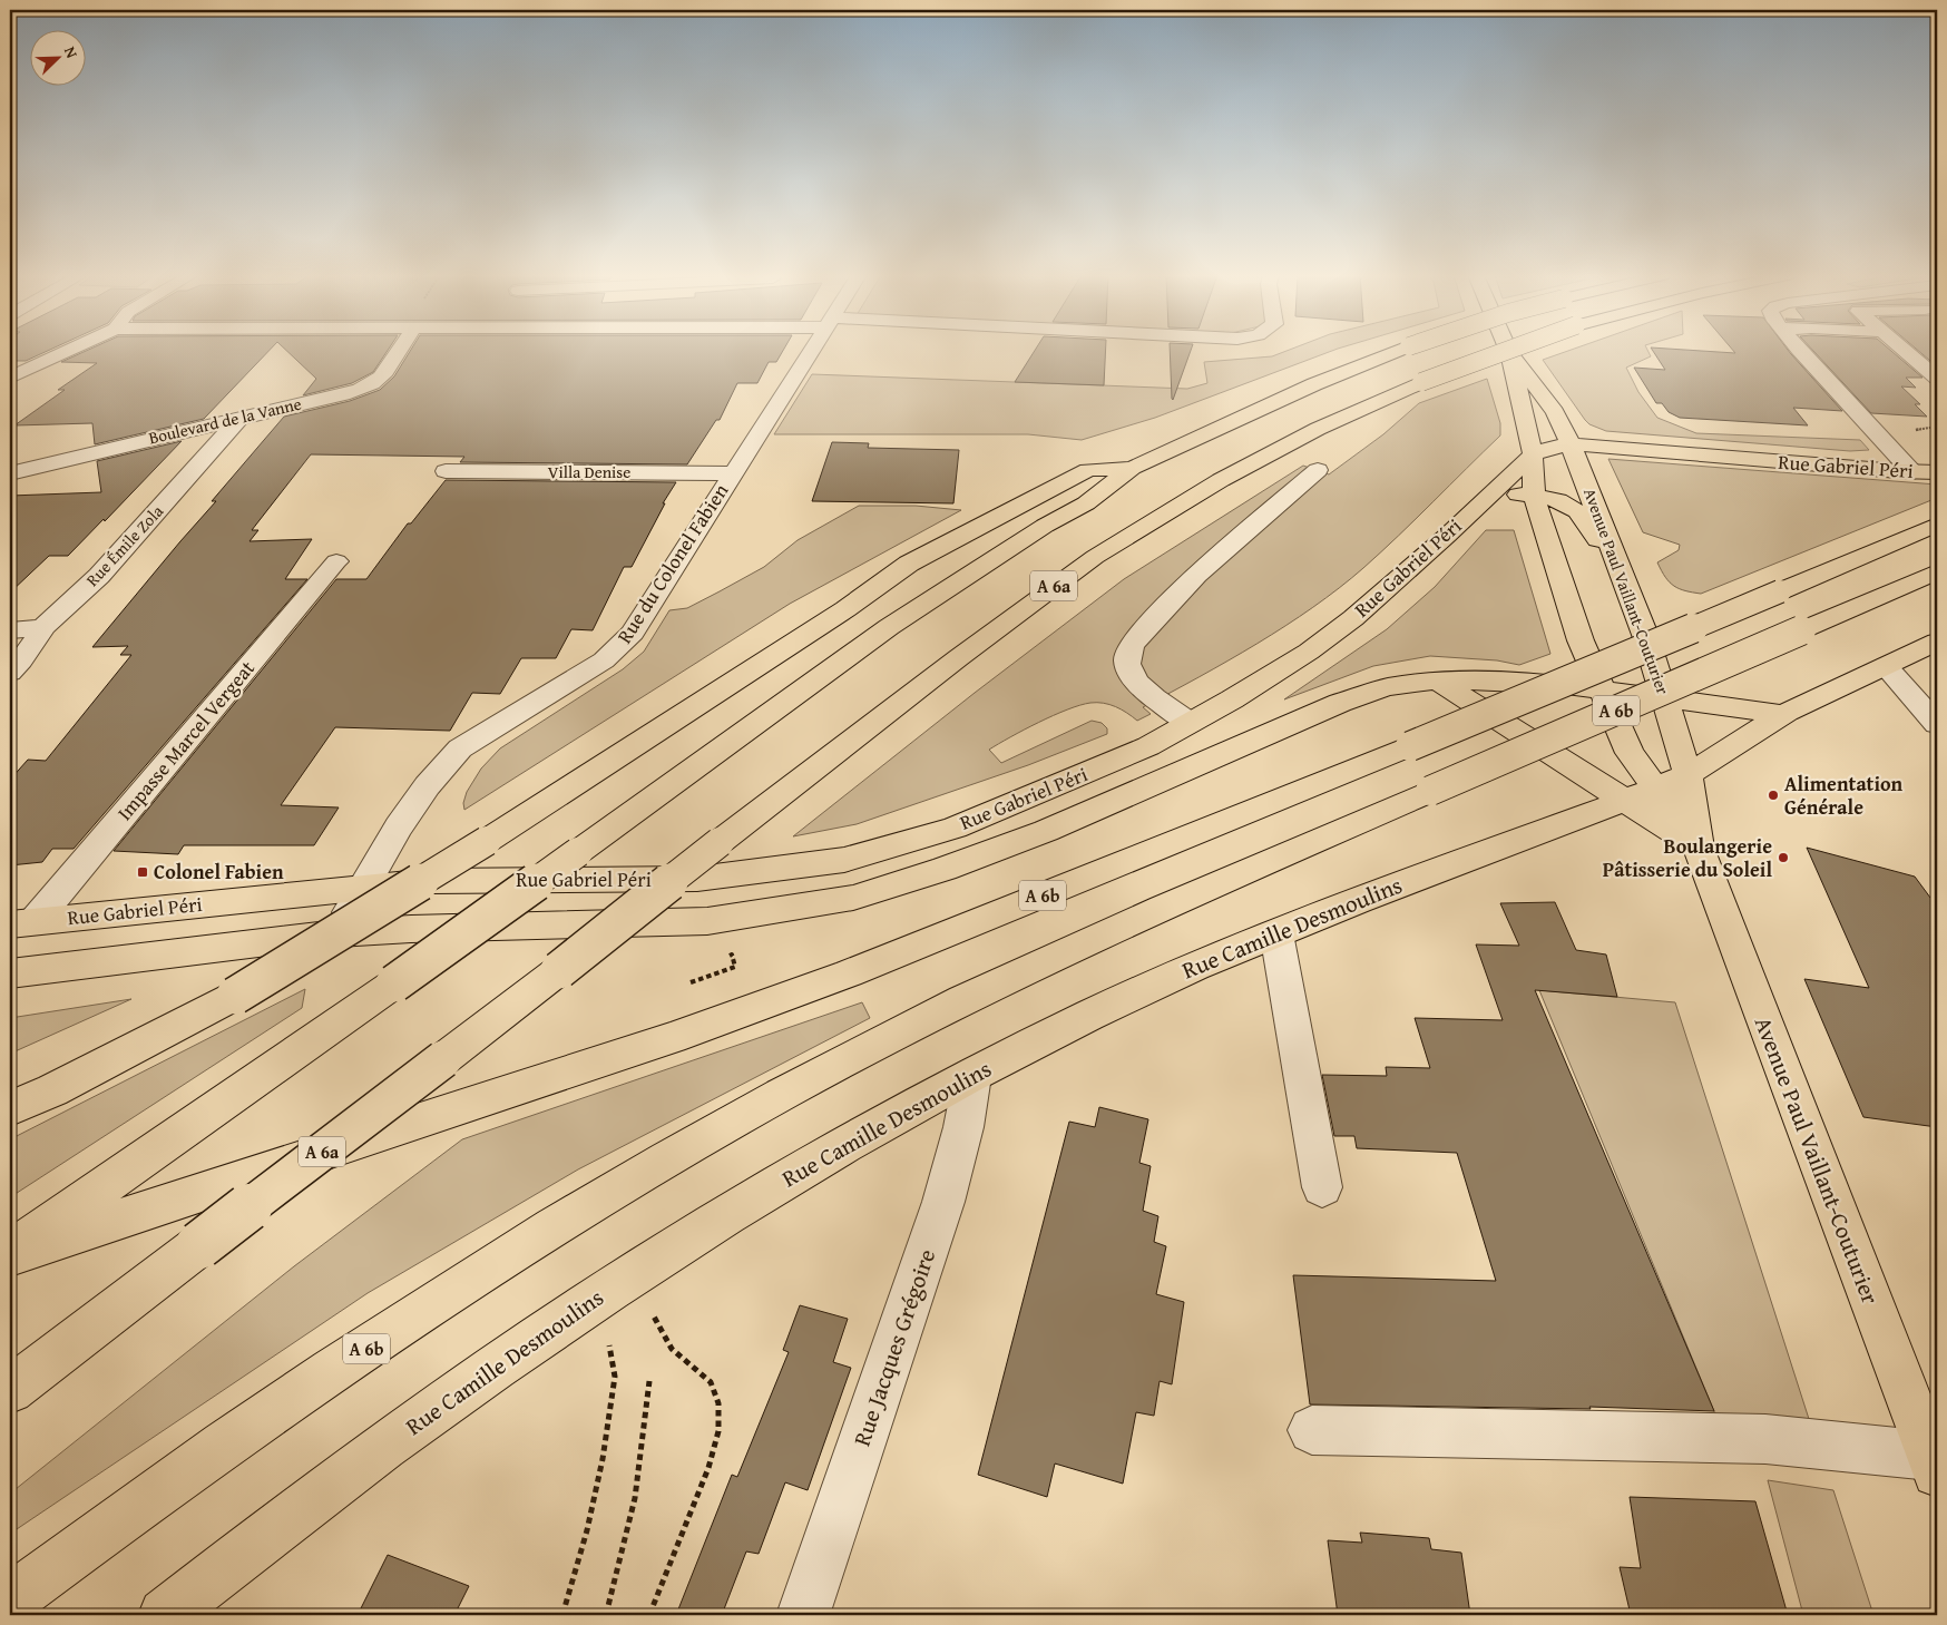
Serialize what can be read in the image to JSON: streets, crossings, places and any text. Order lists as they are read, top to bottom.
{
  "streets": {
    "main road": [
      "Rue Gabriel Péri",
      "A 6a",
      "Avenue Paul Vaillant-Couturier",
      "A 6b",
      "Rue Camille Desmoulins"
    ],
    "street": [
      "Boulevard de la Vanne",
      "Villa Denise",
      "Rue Émile Zola",
      "Rue du Colonel Fabien",
      "Impasse Marcel Vergeat",
      "Rue Jacques Grégoire"
    ]
  },
  "crossings": [
    ["Boulevard de la Vanne", "Rue Émile Zola"],
    ["Rue Gabriel Péri", "Rue du Colonel Fabien"],
    ["Rue Gabriel Péri", "Avenue Paul Vaillant-Couturier"],
    ["Rue Gabriel Péri", "Impasse Marcel Vergeat"],
    ["Villa Denise", "Rue du Colonel Fabien"],
    ["Avenue Paul Vaillant-Couturier", "Rue Camille Desmoulins"],
    ["Rue Camille Desmoulins", "Rue Jacques Grégoire"]
  ],
  "places": {
    "other": ["Alimentation Générale", "Boulangerie Pâtisserie du Soleil"],
    "transit": ["Colonel Fabien"]
  },
  "north": "top right"
}
